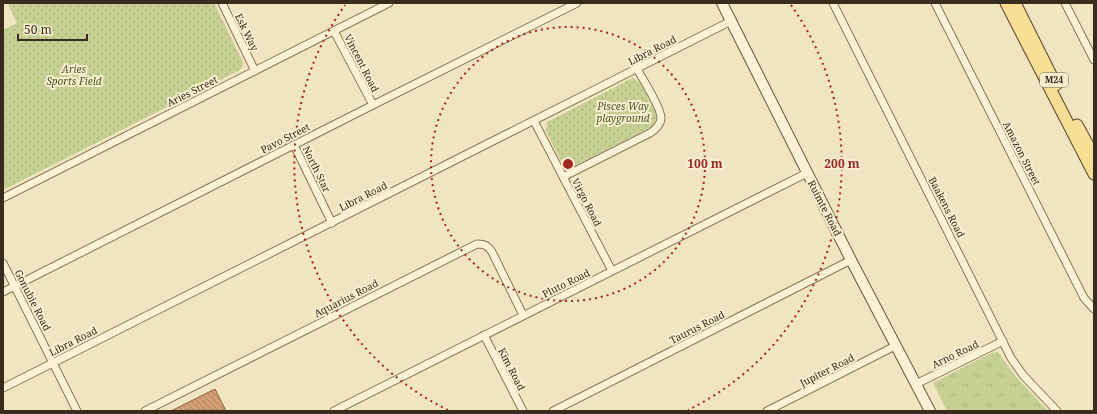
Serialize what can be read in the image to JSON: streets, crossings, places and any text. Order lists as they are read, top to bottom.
{
  "streets": {
    "main road": ["M24"],
    "street": [
      "Esk Way",
      "Libra Road",
      "Vincent Road",
      "Aries Street",
      "Pavo Street",
      "Amazon Street",
      "North Star",
      "Virgo Road",
      "Baakens Road",
      "Ruimte Road",
      "Pluto Road",
      "Aquarius Road",
      "Gonubie Road",
      "Taurus Road",
      "Arno Road",
      "Kim Road",
      "Jupiter Road"
    ]
  },
  "crossings": [
    ["Esk Way", "Aries Street"],
    ["Libra Road", "North Star"],
    ["Libra Road", "Virgo Road"],
    ["Libra Road", "Ruimte Road"],
    ["Libra Road", "Gonubie Road"],
    ["Vincent Road", "Aries Street"],
    ["Vincent Road", "Pavo Street"],
    ["Pavo Street", "North Star"],
    ["Pavo Street", "Gonubie Road"],
    ["Virgo Road", "Pluto Road"],
    ["Baakens Road", "Arno Road"],
    ["Ruimte Road", "Pluto Road"],
    ["Ruimte Road", "Taurus Road"],
    ["Ruimte Road", "Arno Road"],
    ["Ruimte Road", "Jupiter Road"],
    ["Pluto Road", "Aquarius Road"],
    ["Pluto Road", "Kim Road"]
  ],
  "parks": ["Aries Sports Field", "Pisces Way playground"],
  "scale_bar": "50 m",
  "rings": ["100 m", "200 m"]
}
